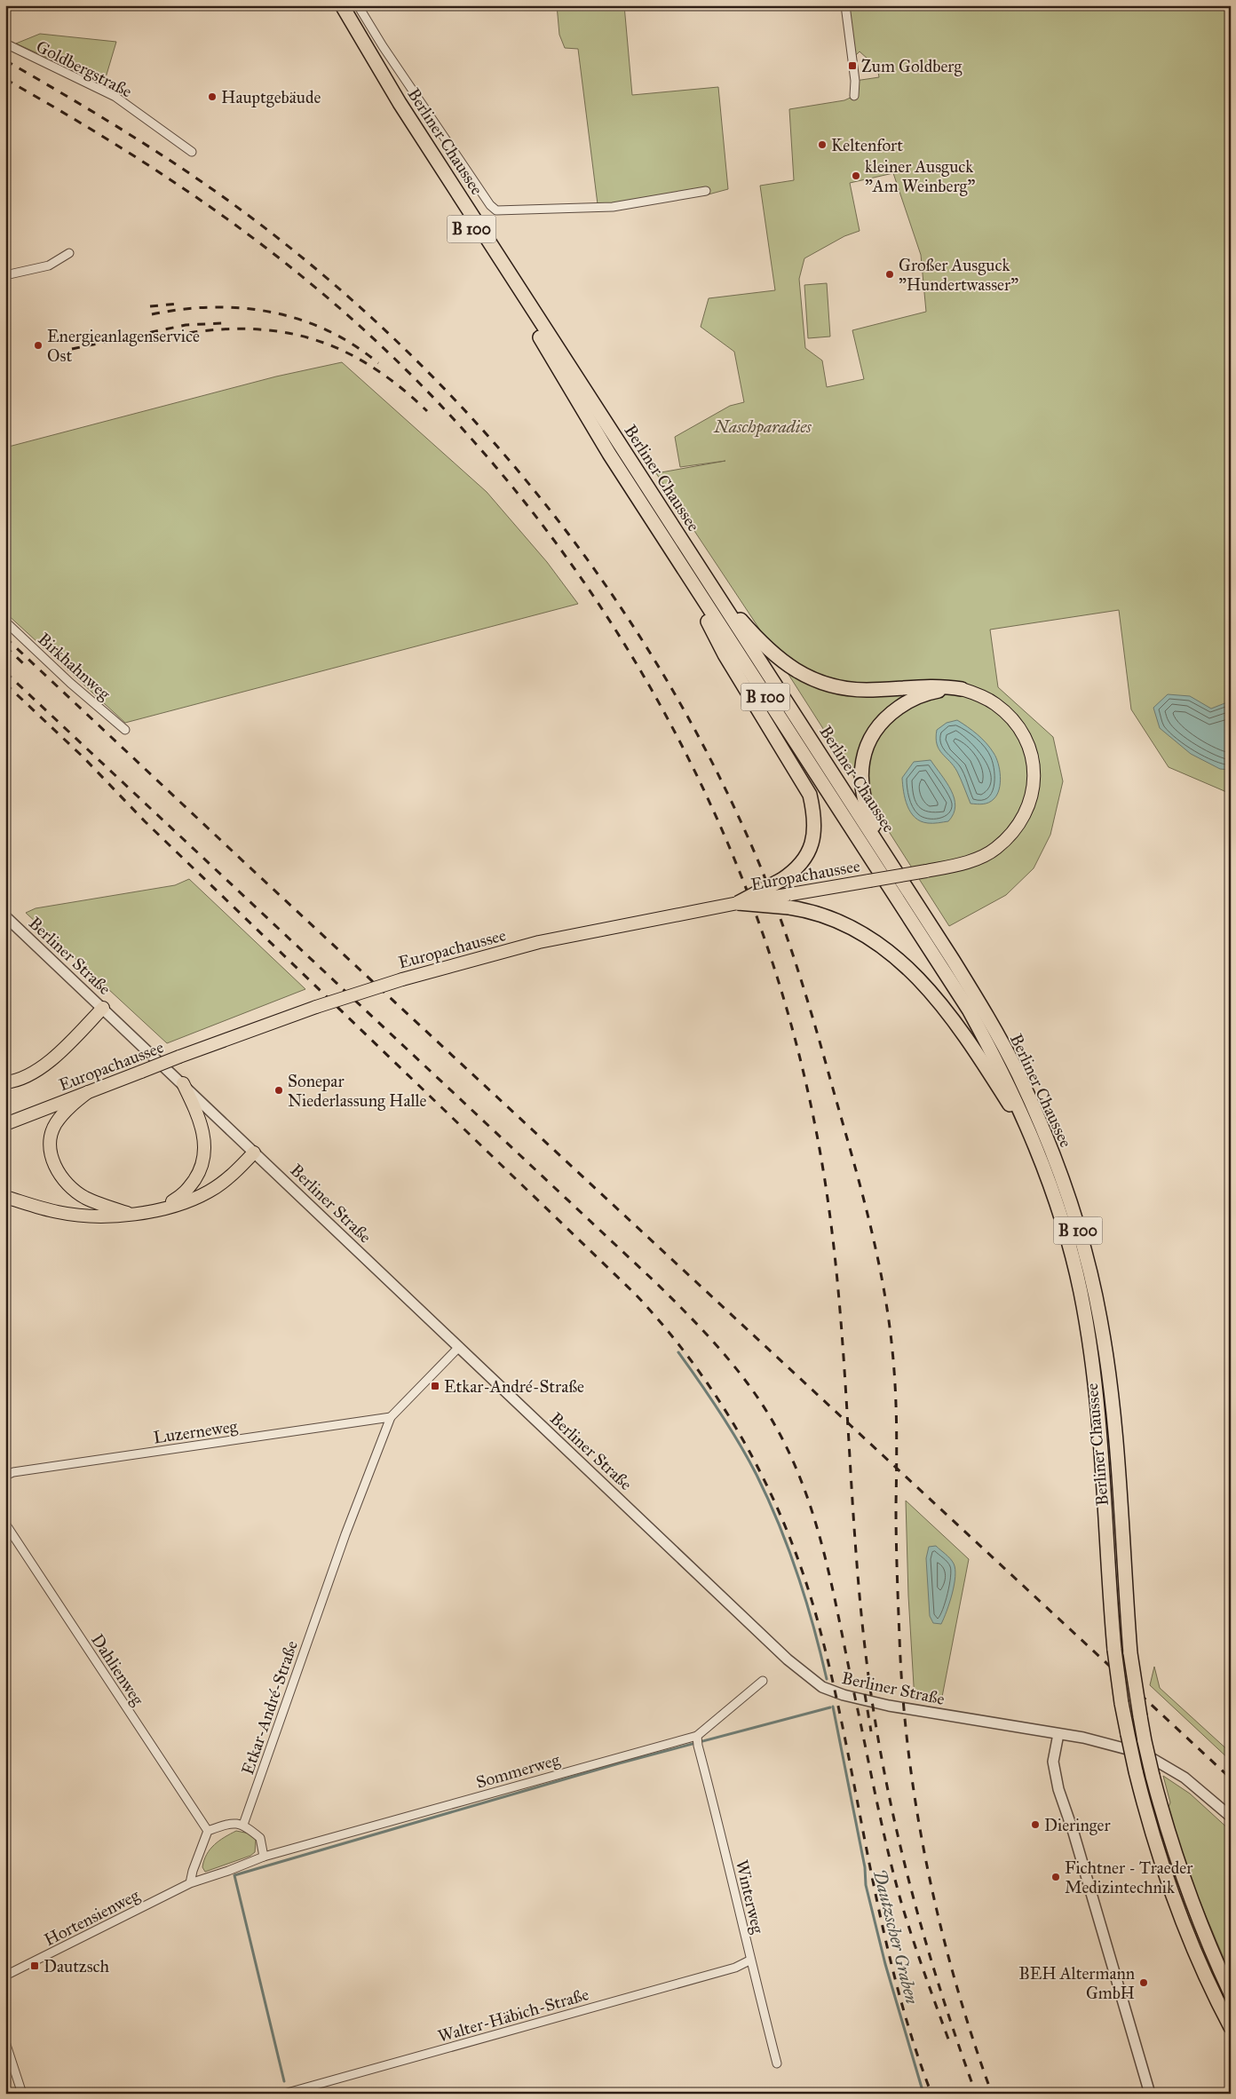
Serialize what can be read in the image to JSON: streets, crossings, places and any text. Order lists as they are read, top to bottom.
{
  "streets": {
    "highway": ["Berliner Chaussee", "B 100"],
    "main road": ["Europachaussee"],
    "street": [
      "Goldbergstraße",
      "Birkhahnweg",
      "Berliner Straße",
      "Luzerneweg",
      "Dahlienweg",
      "Etkar-André-Straße",
      "Sommerweg",
      "Winterweg",
      "Hortensienweg",
      "Walter-Häbich-Straße"
    ]
  },
  "crossings": [
    ["Berliner Straße", "Etkar-André-Straße"],
    ["Luzerneweg", "Etkar-André-Straße"],
    ["Sommerweg", "Winterweg"],
    ["Sommerweg", "Hortensienweg"],
    ["Winterweg", "Walter-Häbich-Straße"]
  ],
  "water": ["Dautzscher Graben"],
  "parks": ["Naschparadies"],
  "places": {
    "transit": ["Zum Goldberg", "Etkar-André-Straße", "Dautzsch"],
    "other": [
      "Hauptgebäude",
      "Keltenfort",
      "kleiner Ausguck \"Am Weinberg\"",
      "Großer Ausguck \"Hundertwasser\"",
      "Energieanlagenservice Ost",
      "Sonepar Niederlassung Halle",
      "Dieringer",
      "Fichtner - Traeder Medizintechnik",
      "BEH Altermann GmbH"
    ]
  }
}
